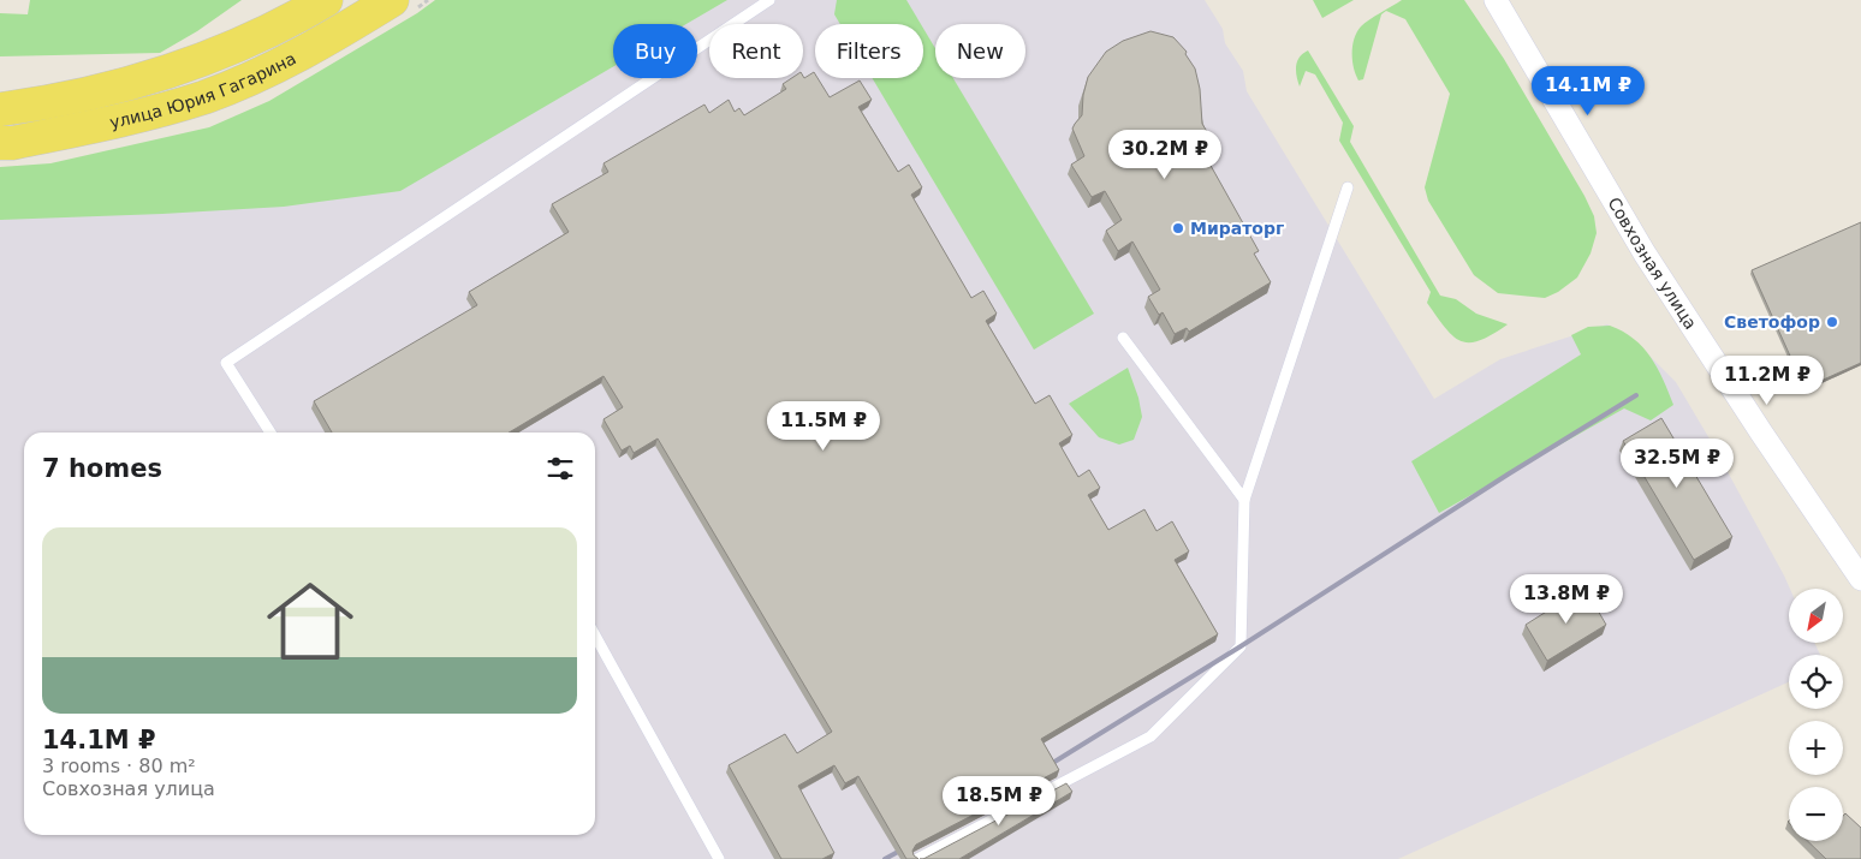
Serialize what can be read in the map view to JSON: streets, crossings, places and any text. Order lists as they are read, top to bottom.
{
  "streets": {
    "main road": ["улица Юрия Гагарина"],
    "street": ["Совхозная улица"]
  },
  "places": ["Мираторг", "Светофор"],
  "north": "bottom left",
  "page": {
    "chip": [
      "Buy",
      "Rent",
      "Filters",
      "New"
    ],
    "price": [
      "14.1M ₽",
      "30.2M ₽",
      "11.2M ₽",
      "11.5M ₽",
      "32.5M ₽",
      "13.8M ₽",
      "18.5M ₽"
    ],
    "heading": "7 homes",
    "list": [
      {
        "name": "14.1M ₽",
        "note": "3 rooms · 80 m² · Совхозная улица"
      }
    ],
    "map_buttons": ["+", "−"]
  }
}
